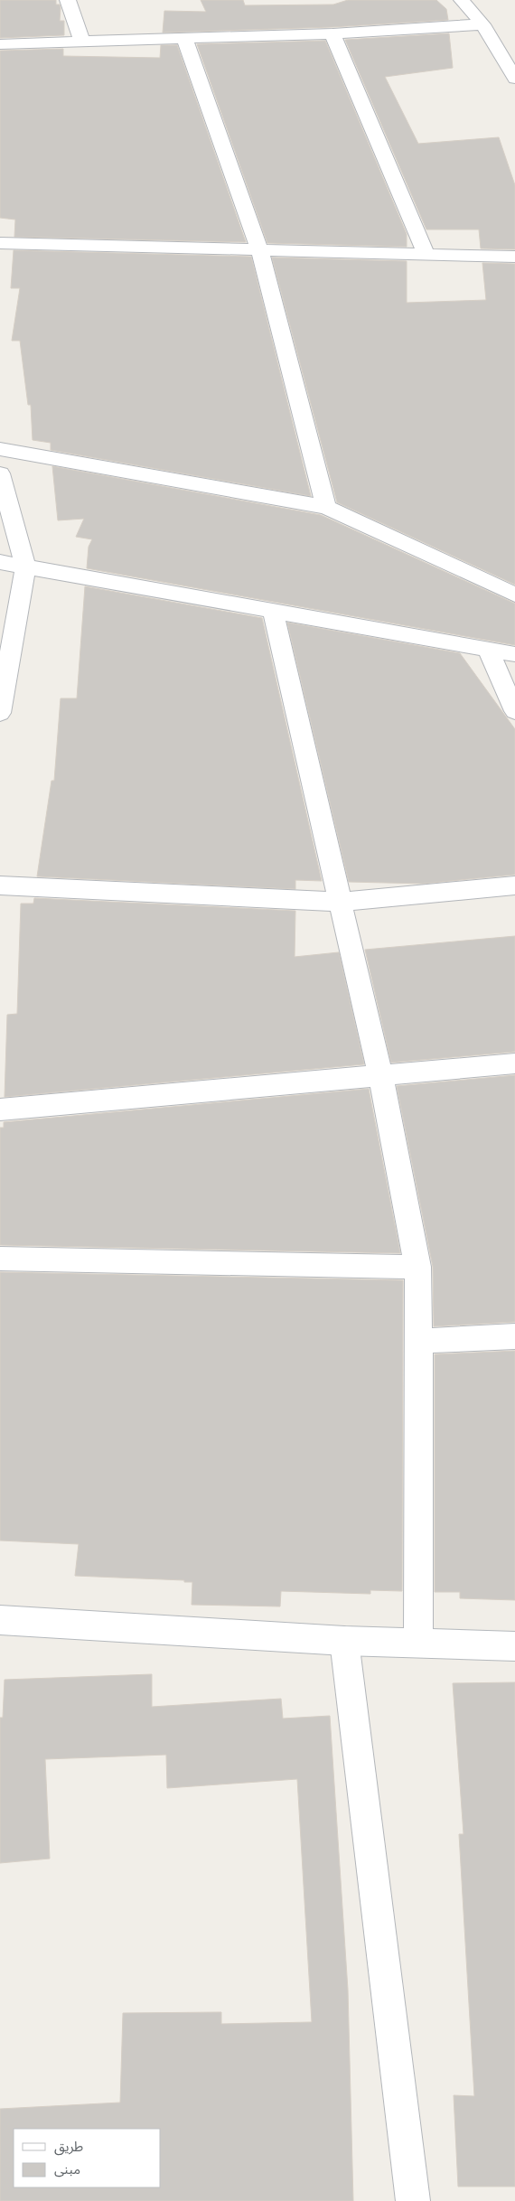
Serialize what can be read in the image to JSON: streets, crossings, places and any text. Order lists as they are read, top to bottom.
{
  "legend": ["طريق", "مبنى"]
}
